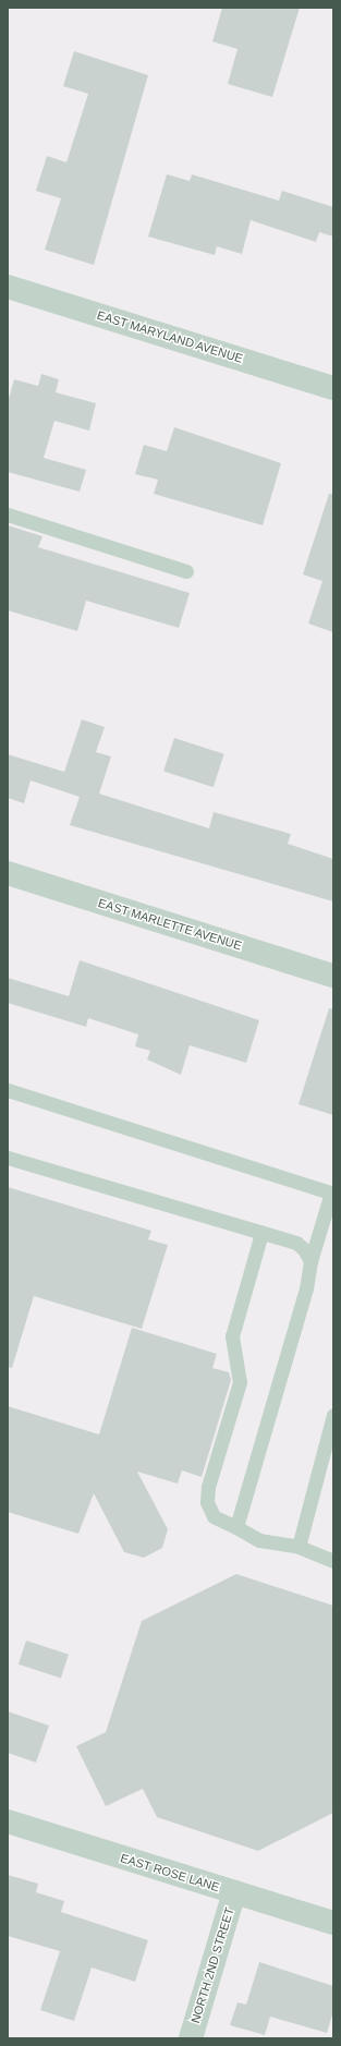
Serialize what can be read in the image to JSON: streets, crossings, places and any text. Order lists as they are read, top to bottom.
{
  "streets": {
    "street": [
      "EAST MARYLAND AVENUE",
      "EAST MARLETTE AVENUE",
      "EAST ROSE LANE",
      "NORTH 2ND STREET"
    ]
  },
  "crossings": [
    ["EAST ROSE LANE", "NORTH 2ND STREET"]
  ]
}
